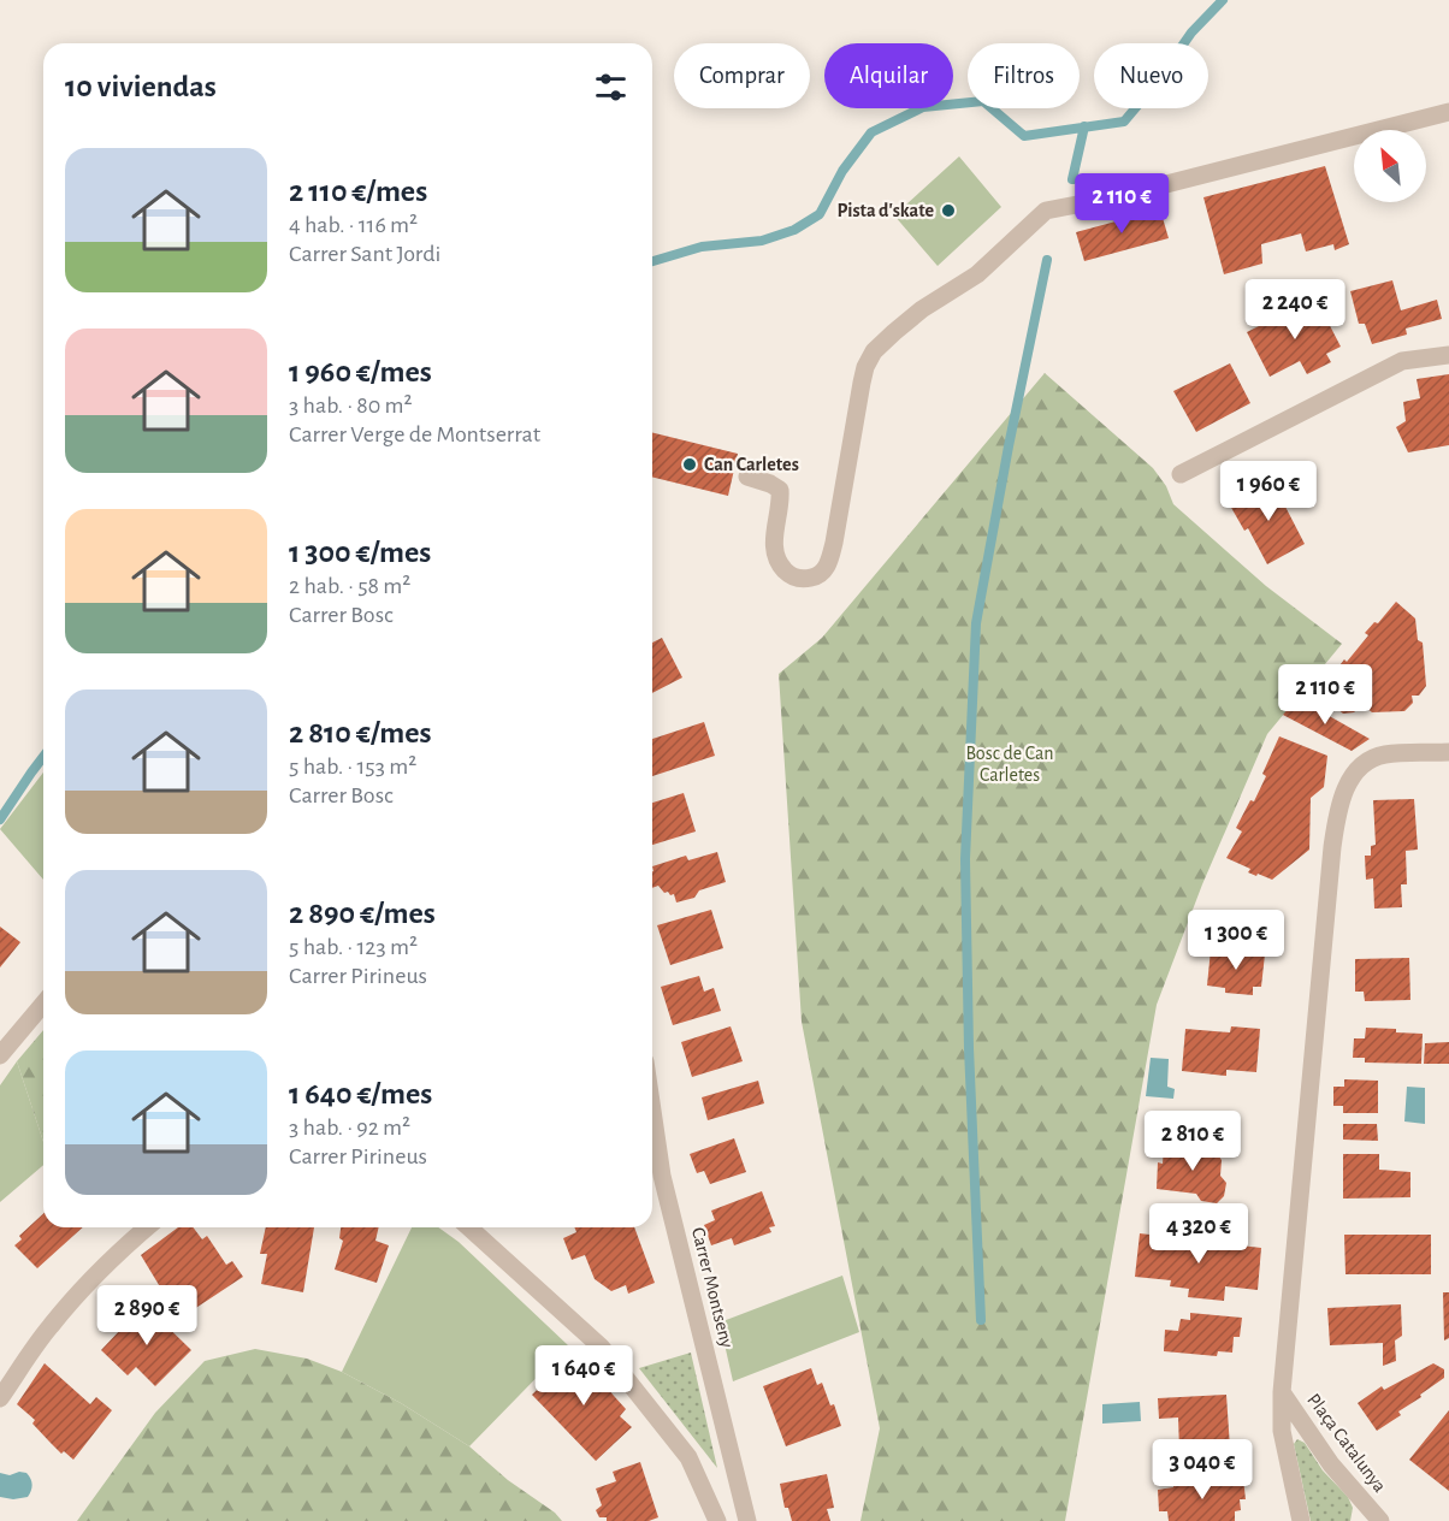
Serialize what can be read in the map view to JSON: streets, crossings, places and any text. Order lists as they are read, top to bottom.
{
  "streets": {
    "street": ["Carrer Montseny", "Plaça Catalunya"]
  },
  "parks": ["Bosc de Can Carletes"],
  "places": ["Pista d'skate", "Can Carletes"],
  "north": "top left",
  "page": {
    "chip": [
      "Comprar",
      "Alquilar",
      "Filtros",
      "Nuevo"
    ],
    "heading": "10 viviendas",
    "list": [
      {
        "name": "2 110 €/mes",
        "note": "4 hab. · 116 m² · Carrer Sant Jordi"
      },
      {
        "name": "1 960 €/mes",
        "note": "3 hab. · 80 m² · Carrer Verge de Montserrat"
      },
      {
        "name": "1 300 €/mes",
        "note": "2 hab. · 58 m² · Carrer Bosc"
      },
      {
        "name": "2 810 €/mes",
        "note": "5 hab. · 153 m² · Carrer Bosc"
      },
      {
        "name": "2 890 €/mes",
        "note": "5 hab. · 123 m² · Carrer Pirineus"
      },
      {
        "name": "1 640 €/mes",
        "note": "3 hab. · 92 m² · Carrer Pirineus"
      }
    ],
    "price": [
      "2 110 €",
      "2 240 €",
      "1 960 €",
      "2 110 €",
      "1 300 €",
      "2 810 €",
      "4 320 €",
      "2 890 €",
      "1 640 €",
      "3 040 €"
    ]
  }
}
